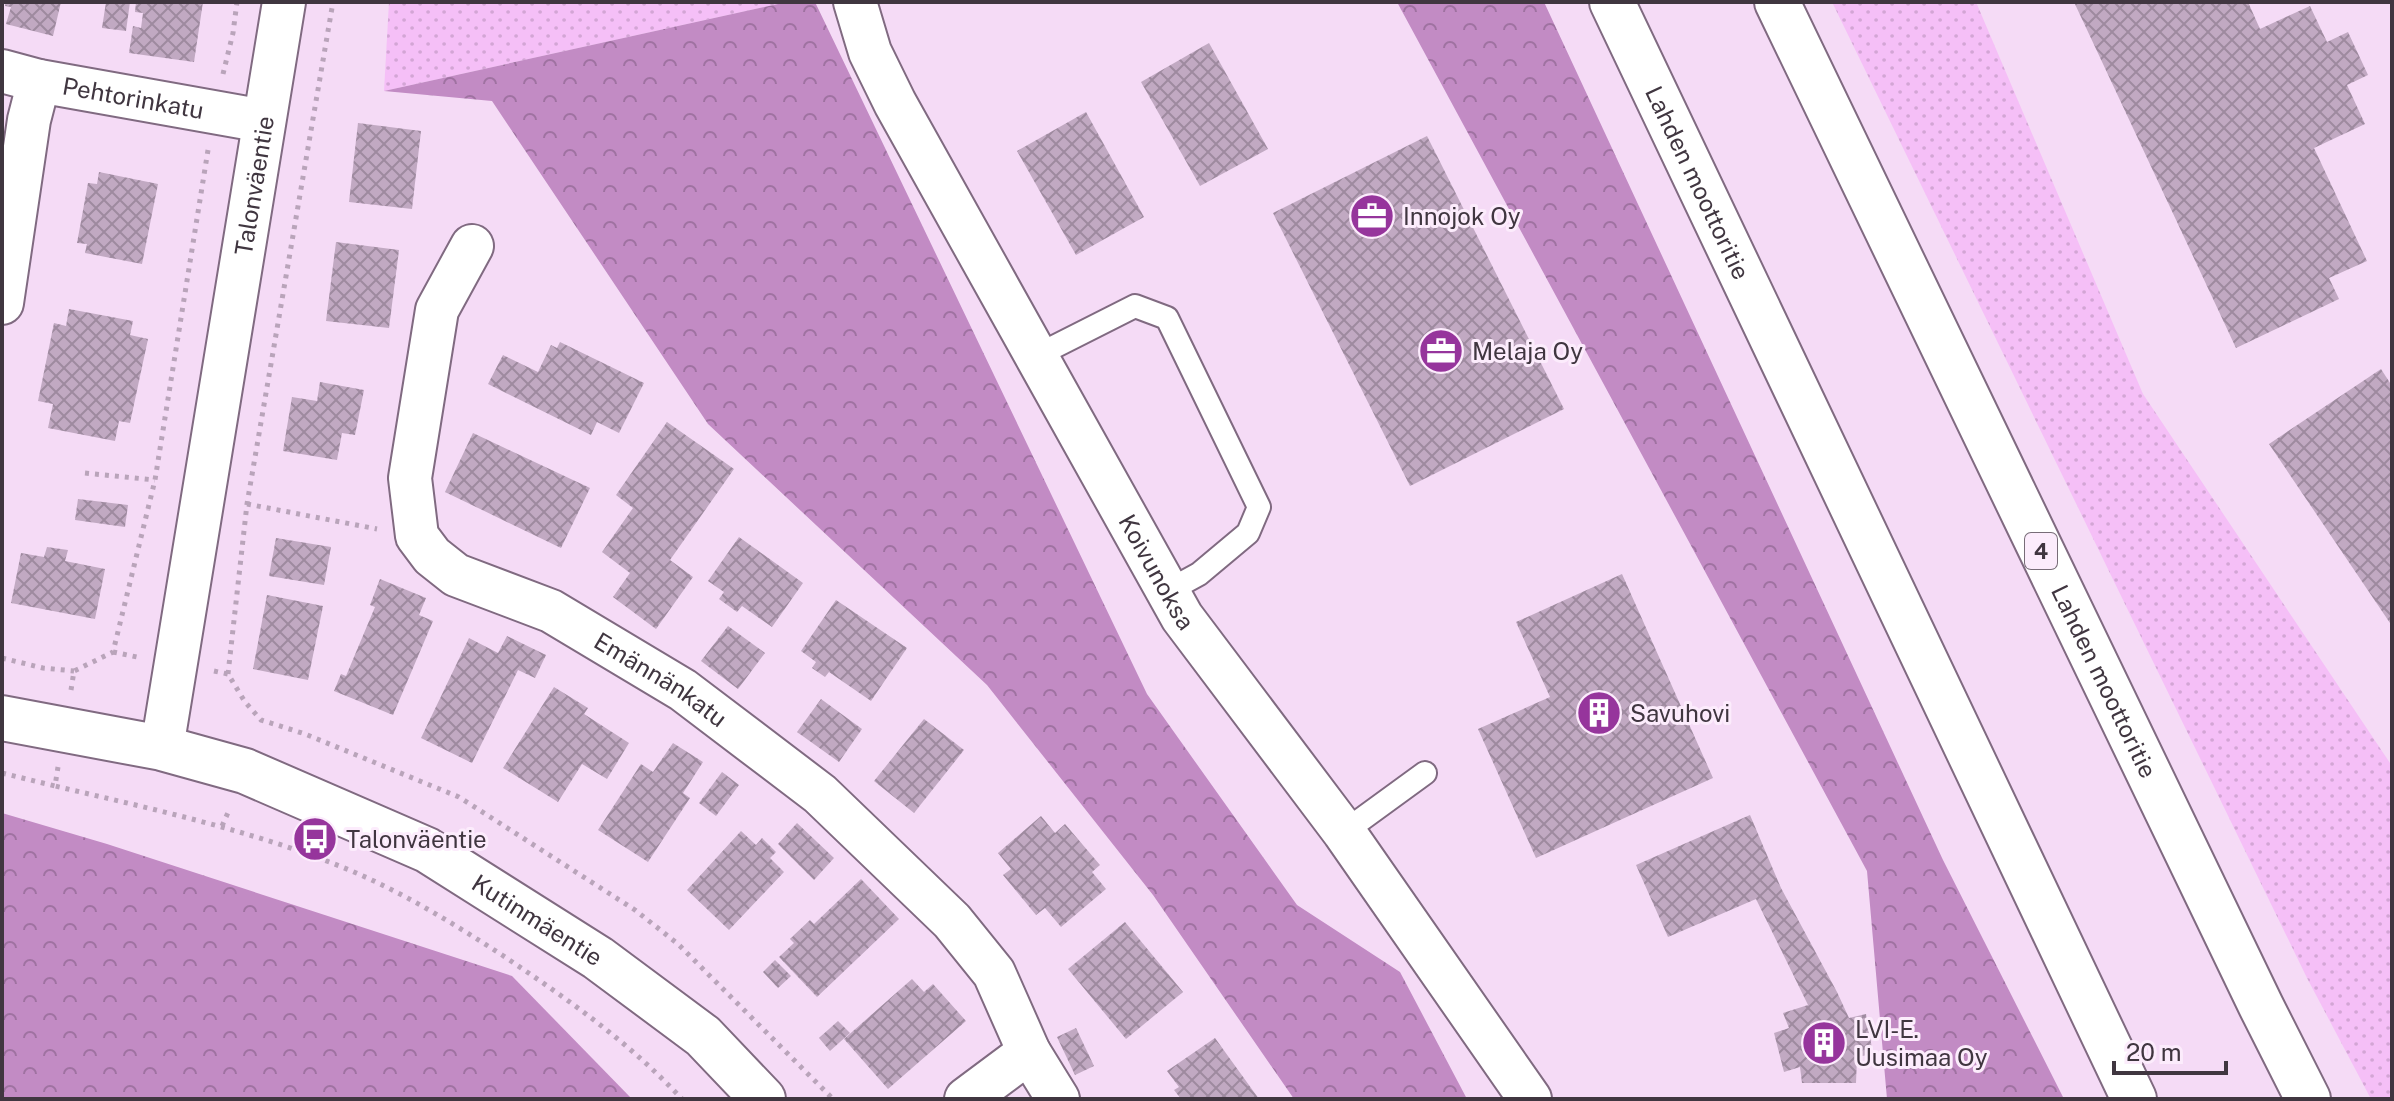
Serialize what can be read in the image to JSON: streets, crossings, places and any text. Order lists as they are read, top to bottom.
{
  "streets": {
    "main road": ["Lahden moottoritie", "4", "Kutinmäentie"],
    "street": [
      "Pehtorinkatu",
      "Talonväentie",
      "Koivunoksa",
      "Emännänkatu"
    ]
  },
  "crossings": [
    ["Pehtorinkatu", "Talonväentie"],
    ["Talonväentie", "Kutinmäentie"]
  ],
  "places": {
    "office": ["Innojok Oy", "Melaja Oy"],
    "building": ["Savuhovi", "LVI-E. Uusimaa Oy"],
    "bus stop": ["Talonväentie"]
  },
  "scale_bar": "20 m"
}
